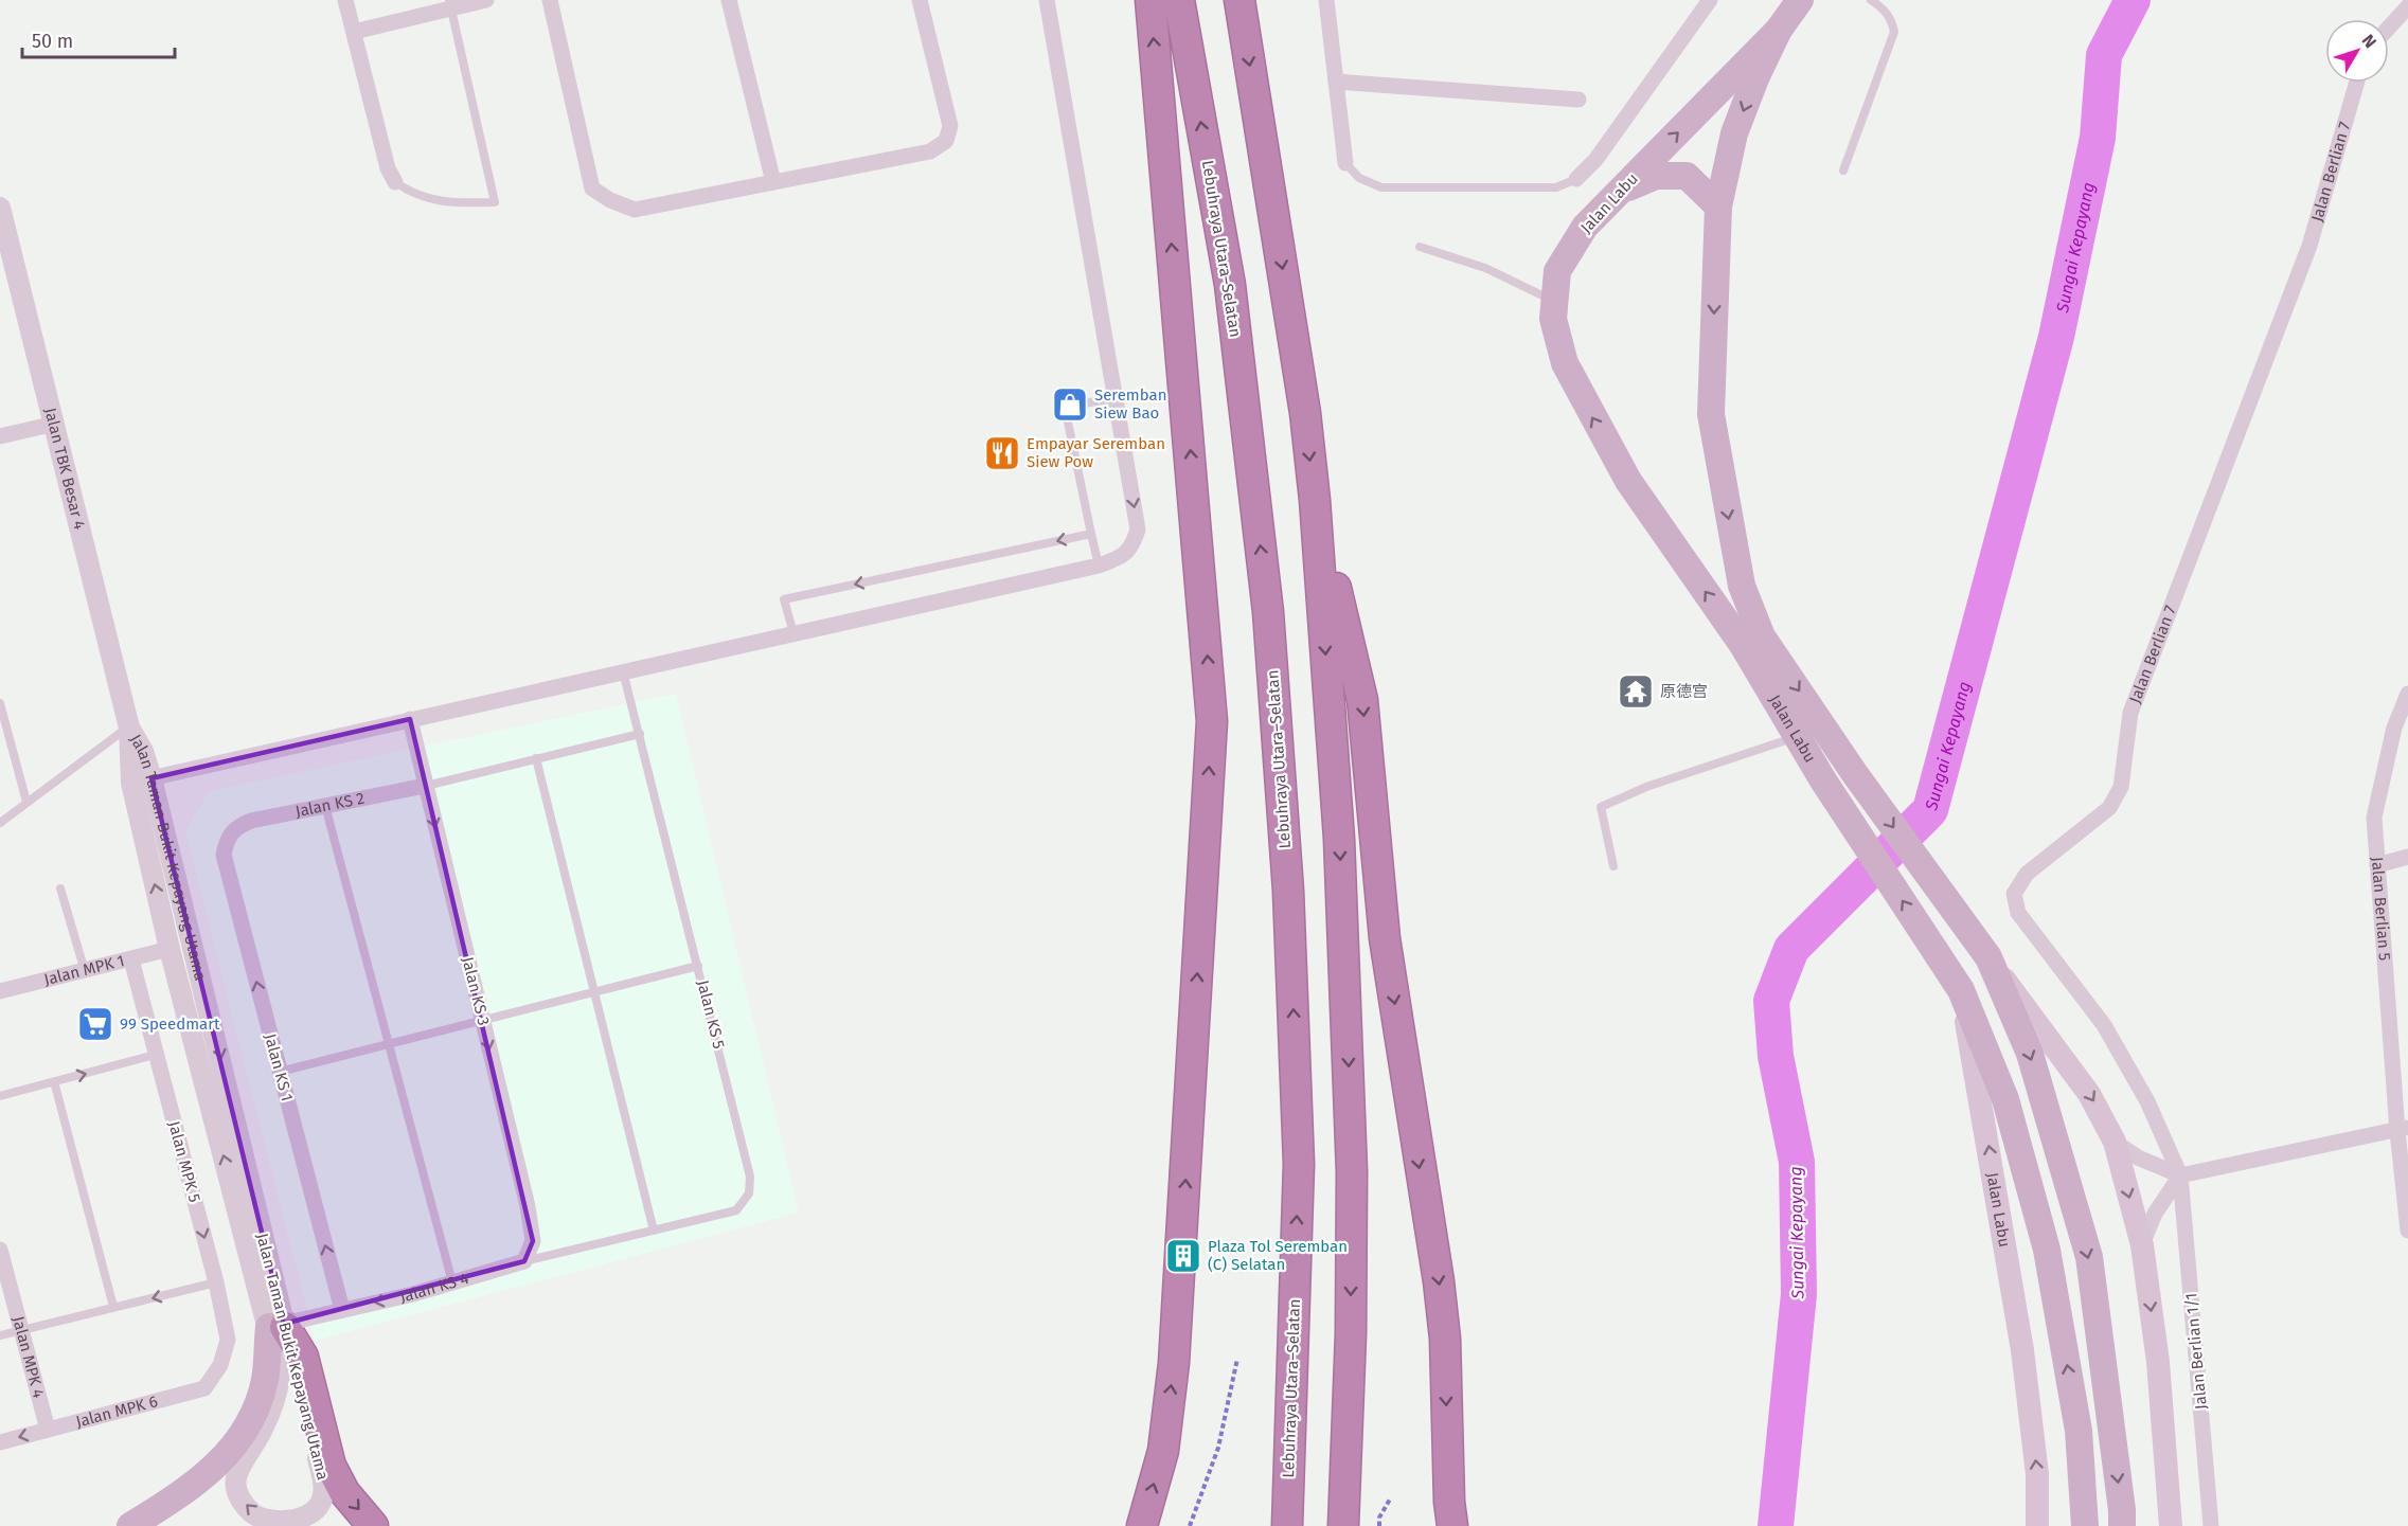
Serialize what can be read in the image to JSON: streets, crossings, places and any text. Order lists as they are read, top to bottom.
{
  "streets": {
    "highway": ["Lebuhraya Utara–Selatan"],
    "main road": ["Jalan Labu"],
    "street": [
      "Jalan Berlian 7",
      "Jalan TBK Besar 4",
      "Jalan KS 2",
      "Jalan Taman Bukit Kepayang Utama",
      "Jalan Berlian 5",
      "Jalan MPK 1",
      "Jalan KS 3",
      "Jalan KS 1",
      "Jalan MPK 5",
      "Jalan KS 4",
      "Jalan Berlian 1/1",
      "Jalan MPK 4",
      "Jalan MPK 6"
    ],
    "lane": ["Jalan KS 5"]
  },
  "crossings": [
    ["Jalan Berlian 7", "Jalan Berlian 1/1"],
    ["Jalan TBK Besar 4", "Jalan Taman Bukit Kepayang Utama"],
    ["Jalan KS 2", "Jalan KS 3"],
    ["Jalan KS 2", "Jalan KS 1"],
    ["Jalan Taman Bukit Kepayang Utama", "Jalan MPK 1"],
    ["Jalan Taman Bukit Kepayang Utama", "Jalan KS 4"],
    ["Jalan MPK 1", "Jalan MPK 5"],
    ["Jalan KS 3", "Jalan KS 5"],
    ["Jalan KS 3", "Jalan KS 4"],
    ["Jalan KS 5", "Jalan KS 4"],
    ["Jalan KS 1", "Jalan KS 4"],
    ["Jalan MPK 5", "Jalan MPK 6"],
    ["Jalan MPK 4", "Jalan MPK 6"]
  ],
  "one_way": [
    "Jalan KS 3",
    "Jalan KS 1",
    "Jalan MPK 5",
    "Jalan KS 4"
  ],
  "water": ["Sungai Kepayang"],
  "places": {
    "shop": ["Seremban Siew Bao"],
    "restaurant": ["Empayar Seremban Siew Pow"],
    "temple": ["原德宫"],
    "supermarket": ["99 Speedmart"],
    "building": ["Plaza Tol Seremban (C) Selatan"]
  },
  "scale_bar": "50 m",
  "north": "top right"
}
